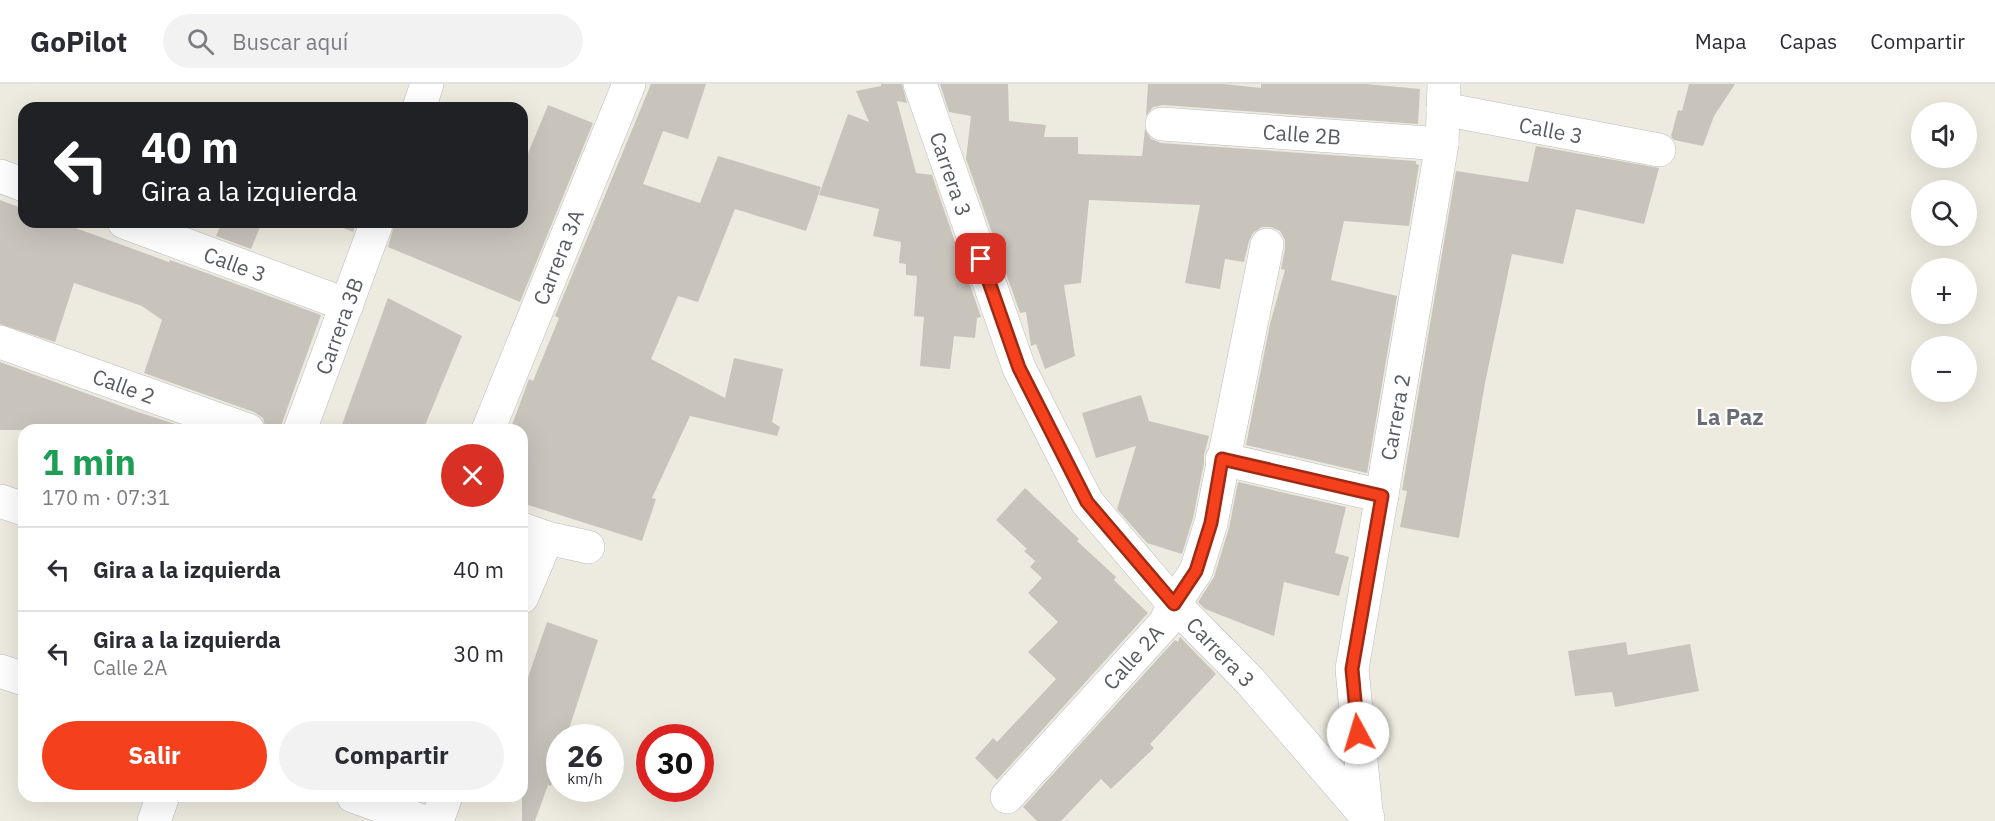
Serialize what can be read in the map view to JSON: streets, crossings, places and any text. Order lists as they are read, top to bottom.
{
  "streets": {
    "street": [
      "Calle 3",
      "Calle 2B",
      "Carrera 3",
      "Carrera 3A",
      "Carrera 3B",
      "Calle 2",
      "Carrera 2",
      "Calle 2A"
    ]
  },
  "crossings": [
    ["Calle 3", "Carrera 3B"],
    ["Calle 3", "Carrera 2"],
    ["Calle 2B", "Carrera 2"],
    ["Carrera 3", "Carrera 2"],
    ["Carrera 3", "Calle 2A"]
  ],
  "districts": ["La Paz"],
  "page": {
    "header": "GoPilot",
    "search": "Buscar aquí",
    "nav": ["Mapa", "Capas", "Compartir"],
    "map_buttons": ["+", "−"],
    "turn": ["40 m", "Gira a la izquierda"],
    "heading": ["1 min", "170 m · 07:31"],
    "list": [
      {
        "name": "Gira a la izquierda",
        "value": "40 m"
      },
      {
        "name": "Gira a la izquierda",
        "note": "Calle 2A",
        "value": "30 m"
      }
    ],
    "buttons": ["Salir", "Compartir"],
    "speed": "26 km/h",
    "limit": "30"
  }
}
